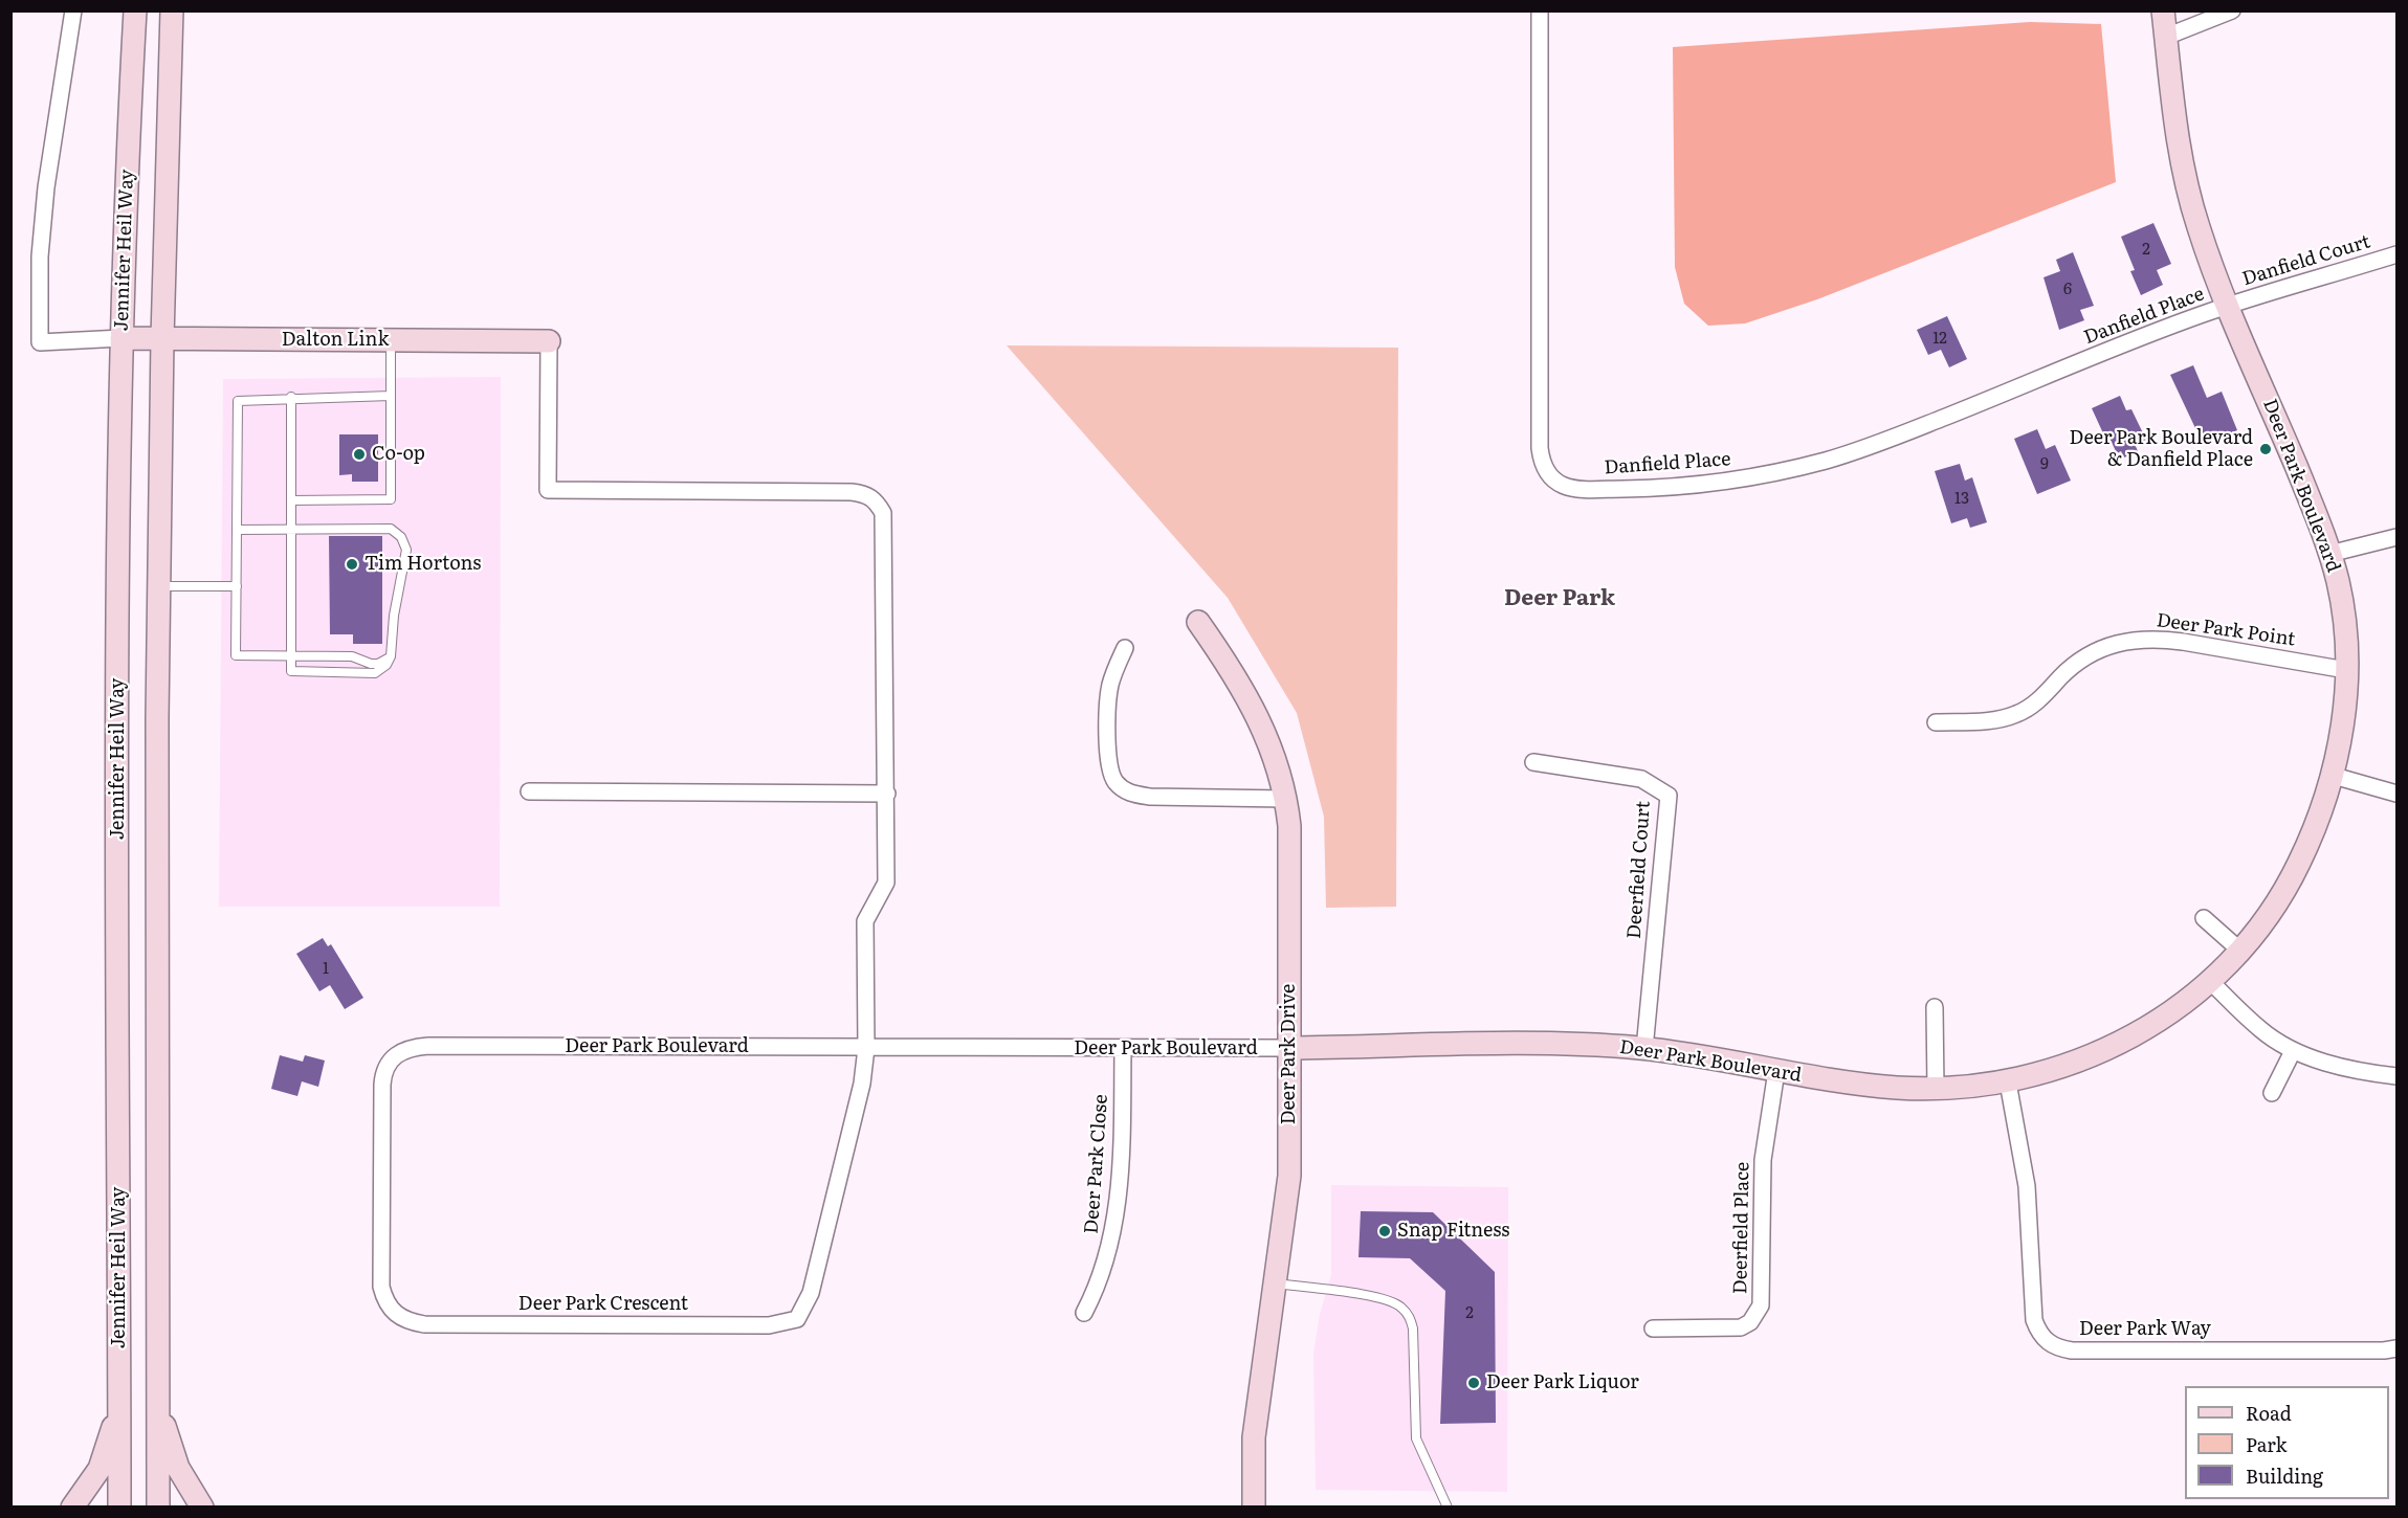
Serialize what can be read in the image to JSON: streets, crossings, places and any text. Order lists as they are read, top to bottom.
{
  "streets": {
    "street": [
      "Jennifer Heil Way",
      "Danfield Court",
      "Danfield Place",
      "Dalton Link",
      "Deer Park Boulevard",
      "Deer Park Point",
      "Deerfield Court",
      "Deer Park Drive",
      "Deer Park Close",
      "Deerfield Place",
      "Deer Park Crescent",
      "Deer Park Way"
    ]
  },
  "crossings": [
    ["Jennifer Heil Way", "Dalton Link"],
    ["Danfield Court", "Danfield Place"],
    ["Danfield Court", "Deer Park Boulevard"],
    ["Danfield Place", "Deer Park Boulevard"],
    ["Dalton Link", "Deer Park Crescent"],
    ["Deer Park Boulevard", "Deer Park Point"],
    ["Deer Park Boulevard", "Deerfield Court"],
    ["Deer Park Boulevard", "Deer Park Drive"],
    ["Deer Park Boulevard", "Deer Park Close"],
    ["Deer Park Boulevard", "Deerfield Place"],
    ["Deer Park Boulevard", "Deer Park Crescent"],
    ["Deer Park Boulevard", "Deer Park Way"]
  ],
  "districts": ["Deer Park"],
  "places": [
    "Deer Park Boulevard & Danfield Place",
    "Co-op",
    "Tim Hortons",
    "Snap Fitness",
    "Deer Park Liquor"
  ],
  "house_numbers": [
    "2",
    "6",
    "12",
    "9",
    "13",
    "1",
    "2"
  ],
  "legend": ["Road", "Park", "Building"]
}
